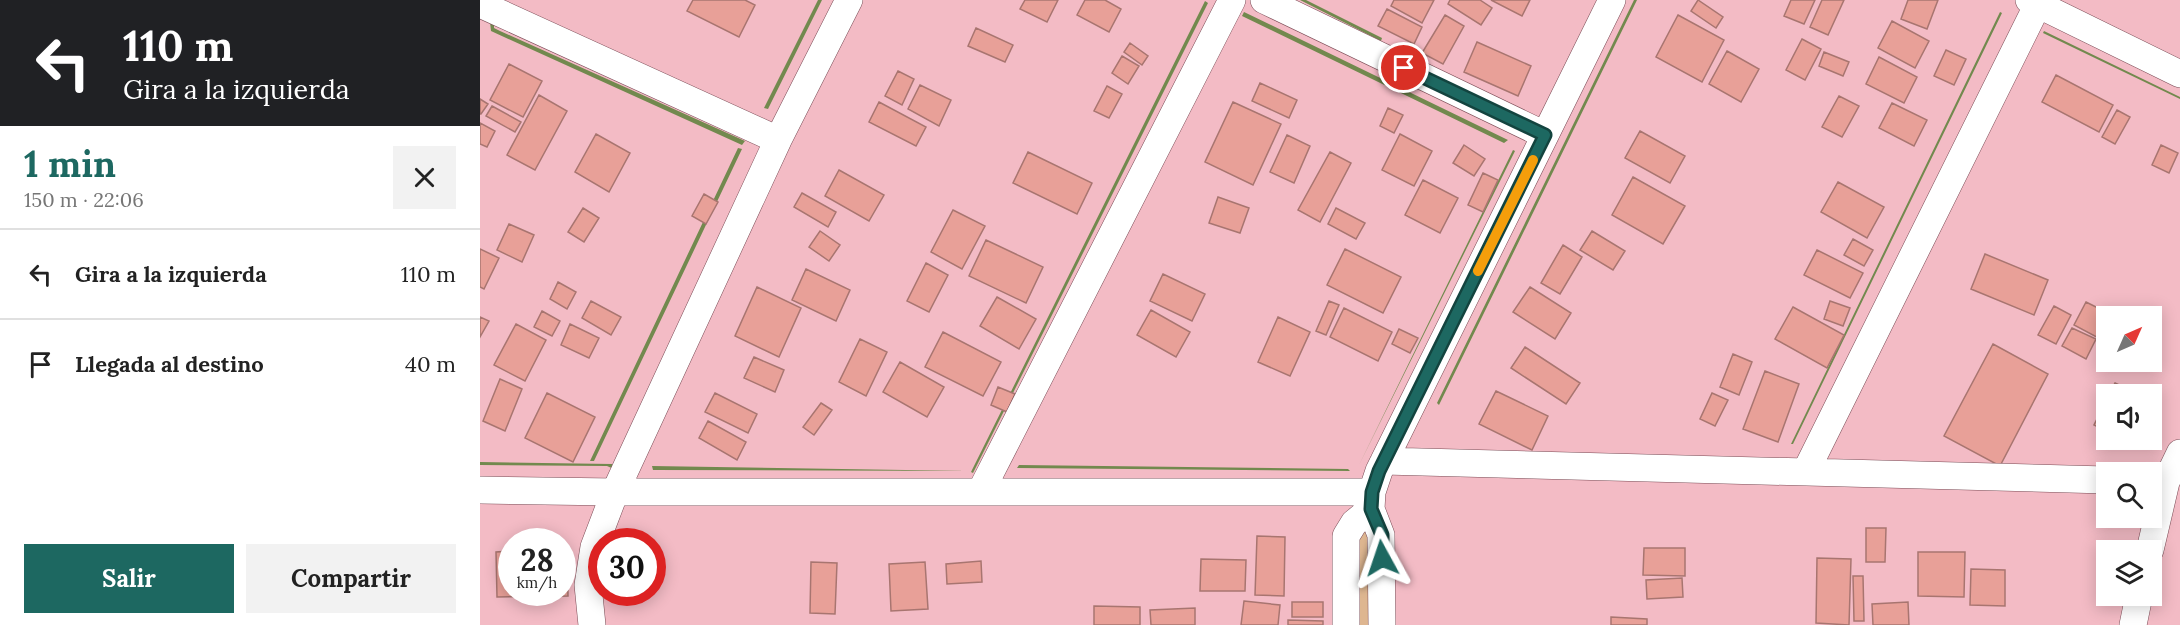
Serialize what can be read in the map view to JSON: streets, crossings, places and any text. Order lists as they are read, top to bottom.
{
  "north": "top right",
  "page": {
    "turn": ["110 m", "Gira a la izquierda"],
    "heading": ["1 min", "150 m · 22:06"],
    "list": [
      {
        "name": "Gira a la izquierda",
        "value": "110 m"
      },
      {
        "name": "Llegada al destino",
        "value": "40 m"
      }
    ],
    "speed": "28 km/h",
    "limit": "30",
    "buttons": ["Salir", "Compartir"]
  }
}
